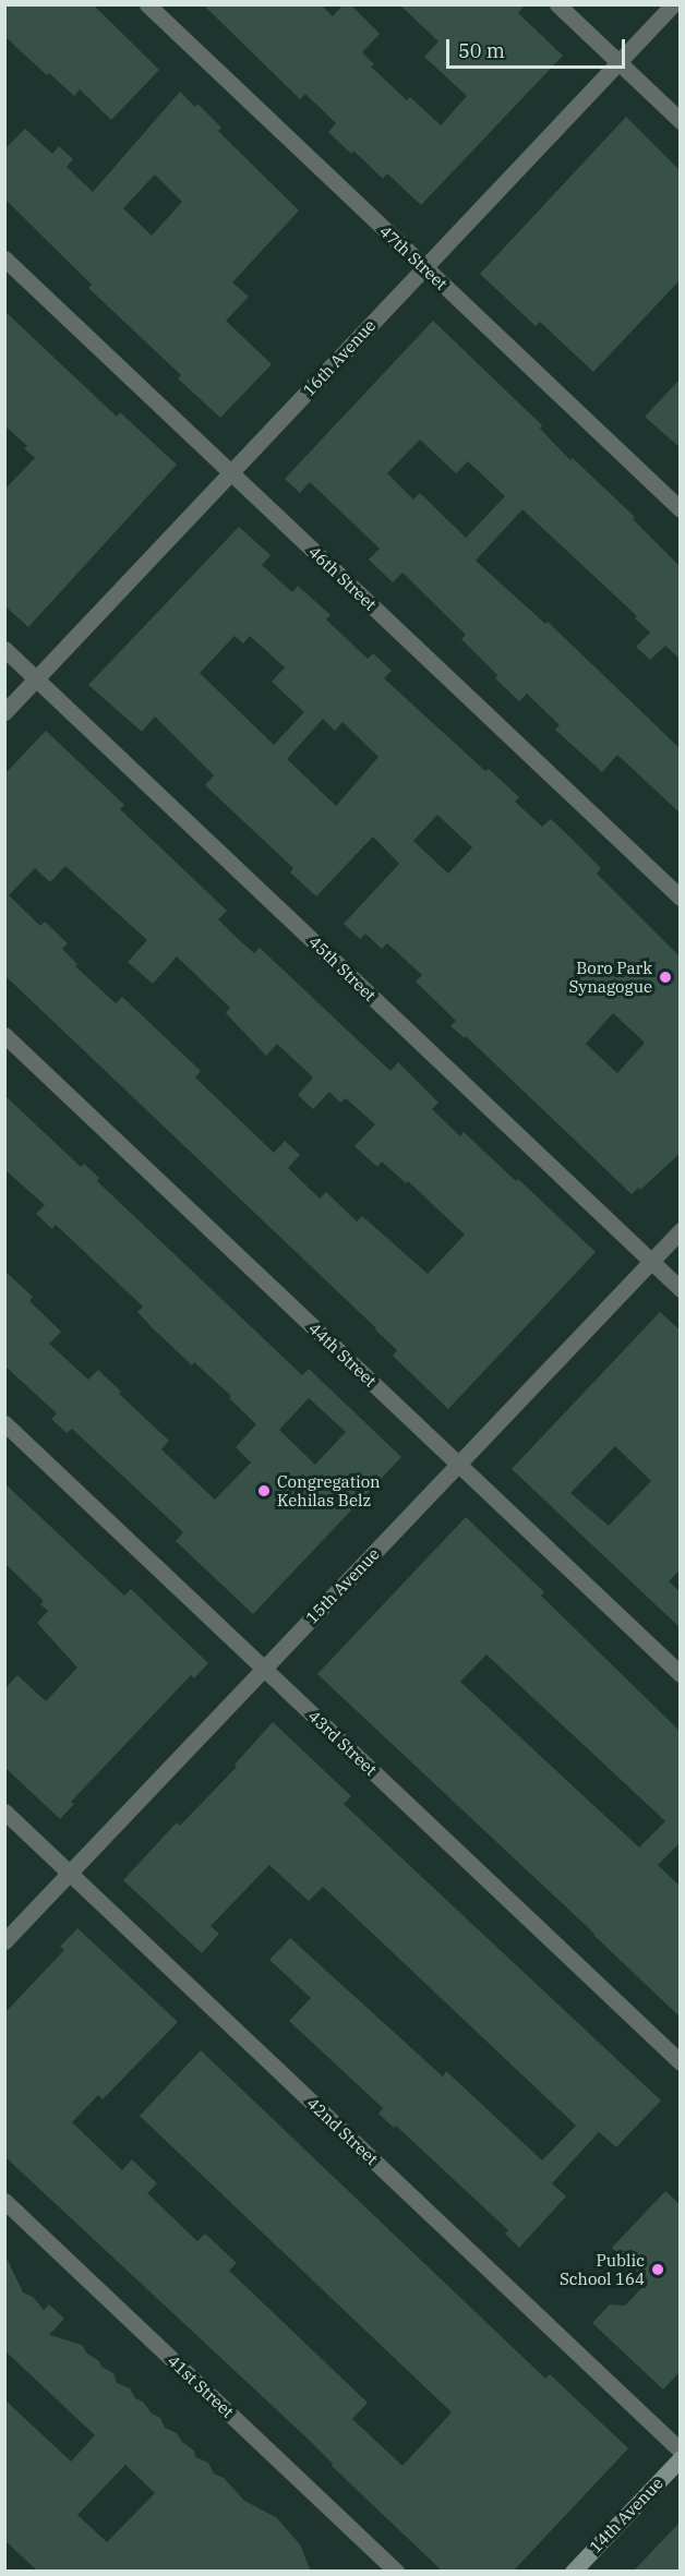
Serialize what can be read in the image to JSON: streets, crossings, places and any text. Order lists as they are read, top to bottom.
{
  "streets": {
    "main road": ["14th Avenue"],
    "street": [
      "47th Street",
      "16th Avenue",
      "46th Street",
      "45th Street",
      "44th Street",
      "15th Avenue",
      "43rd Street",
      "42nd Street",
      "41st Street"
    ]
  },
  "crossings": [
    ["47th Street", "16th Avenue"],
    ["16th Avenue", "46th Street"],
    ["16th Avenue", "45th Street"],
    ["45th Street", "15th Avenue"],
    ["44th Street", "15th Avenue"],
    ["15th Avenue", "43rd Street"],
    ["15th Avenue", "42nd Street"]
  ],
  "places": ["Boro Park Synagogue", "Congregation Kehilas Belz", "Public School 164"],
  "scale_bar": "50 m"
}
